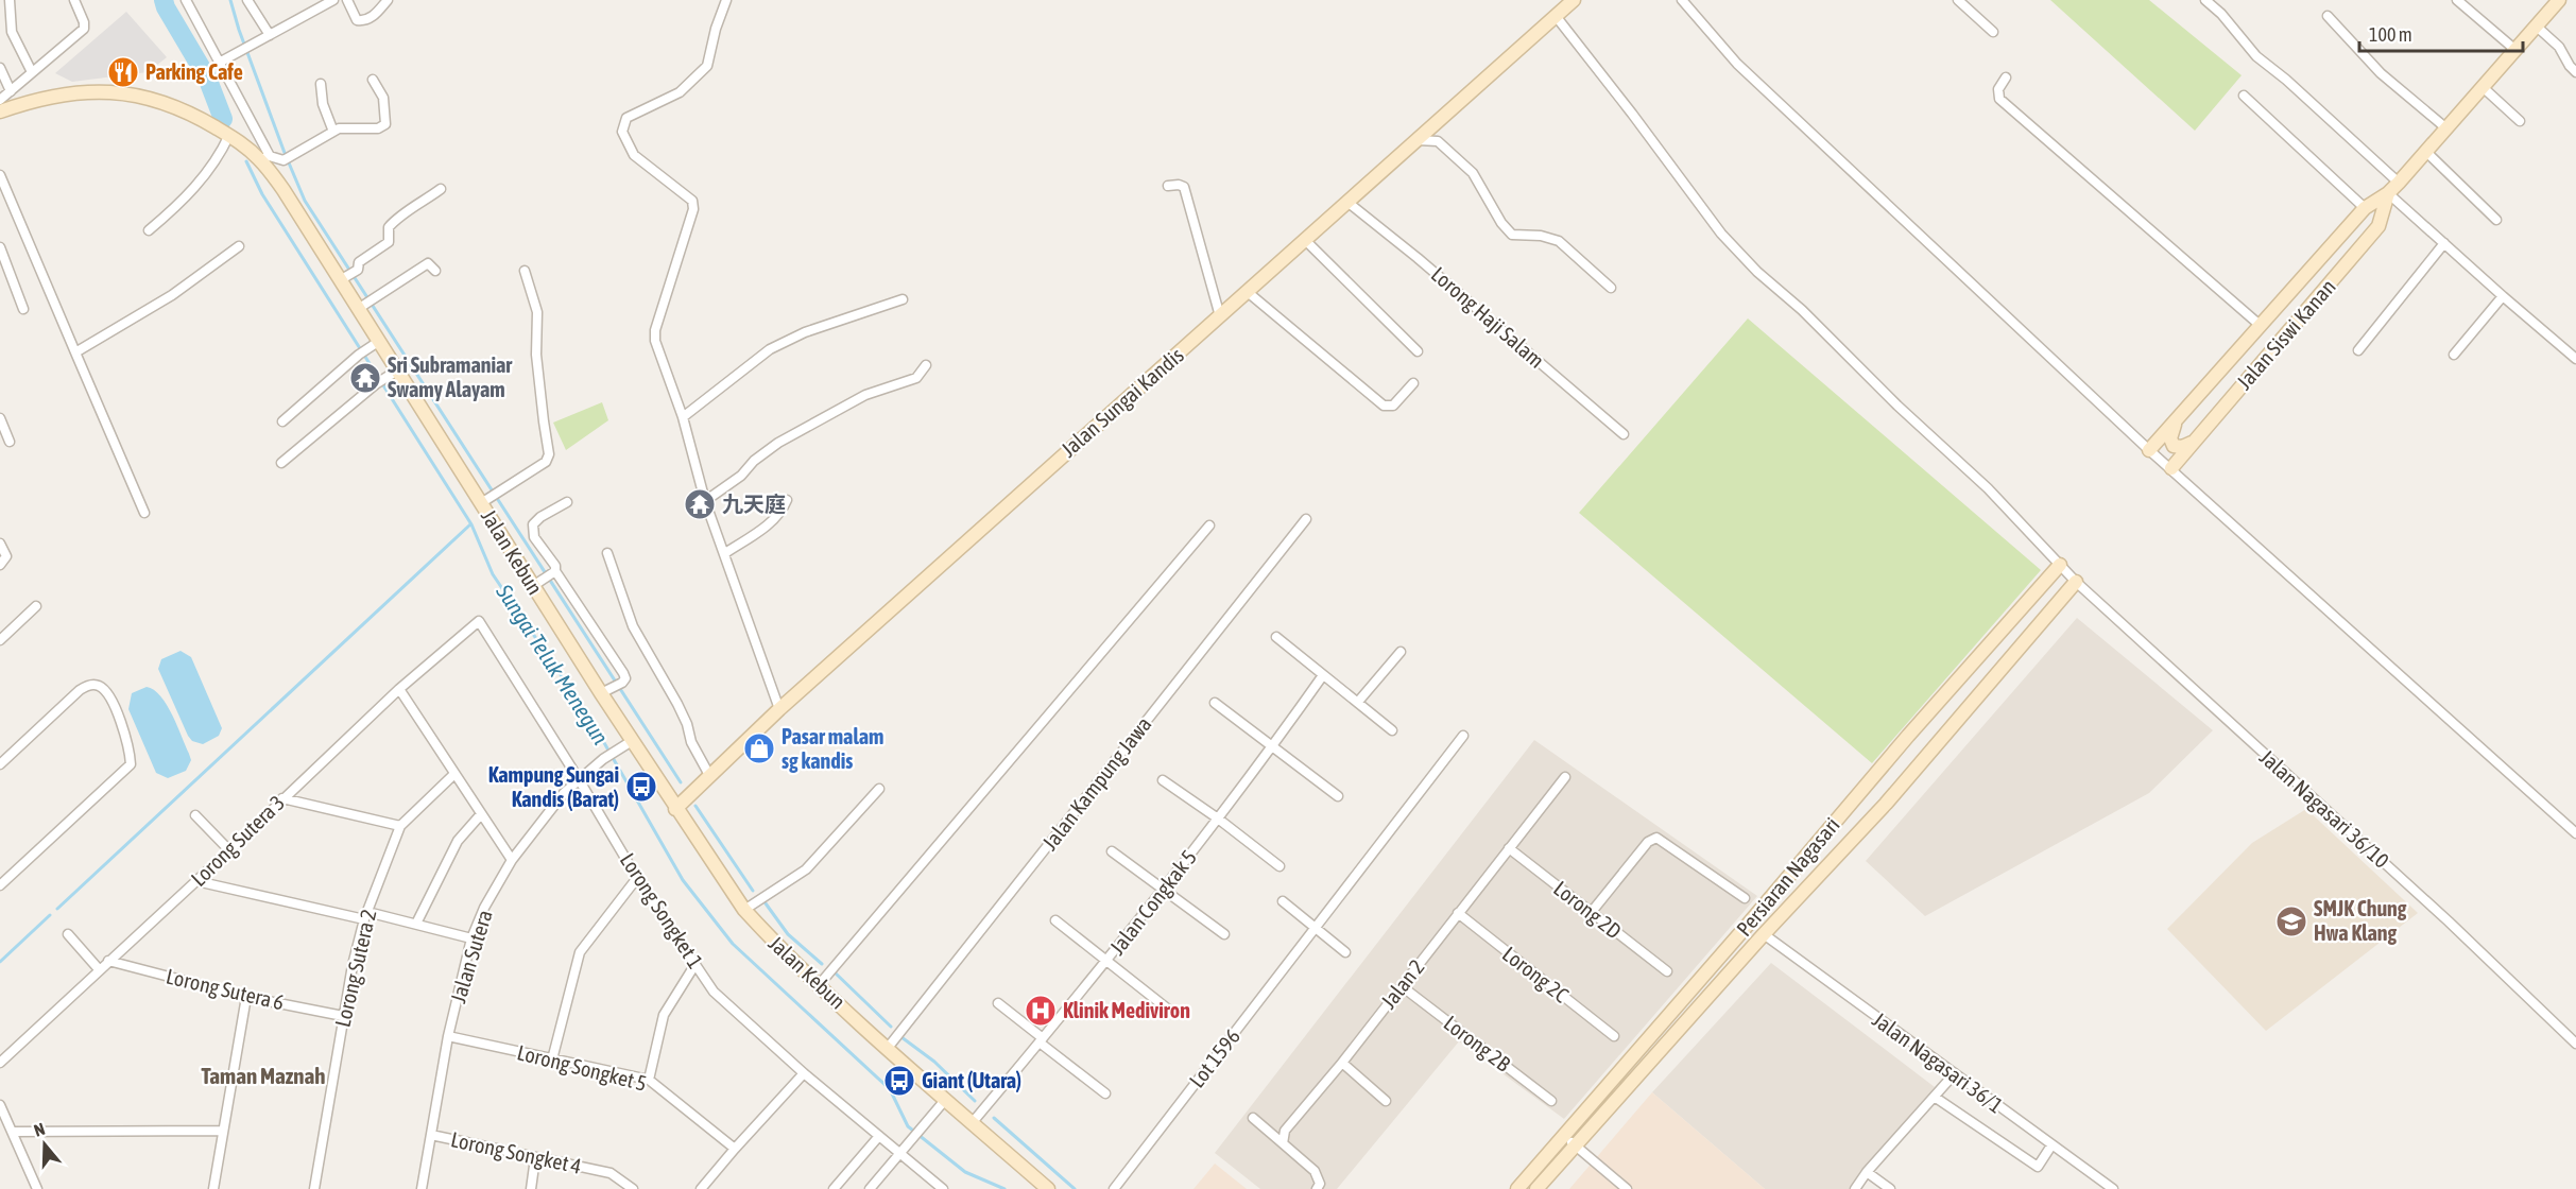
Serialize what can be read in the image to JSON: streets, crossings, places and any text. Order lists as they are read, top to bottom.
{
  "streets": {
    "street": [
      "Lorong Haji Salam",
      "Jalan Siswi Kanan",
      "Jalan Sungai Kandis",
      "Jalan Kebun",
      "Jalan Kampung Jawa",
      "Jalan Nagasari 36/10",
      "Lorong Sutera 3",
      "Persiaran Nagasari",
      "Jalan Congkak 5",
      "Lorong 2D",
      "Lorong Songket 1",
      "Jalan Sutera",
      "Lorong Sutera 2",
      "Lorong 2C",
      "Jalan 2",
      "Lorong Sutera 6",
      "Lorong 2B",
      "Lot 1596",
      "Jalan Nagasari 36/1",
      "Lorong Songket 5",
      "Lorong Songket 4"
    ]
  },
  "crossings": [
    ["Lorong Haji Salam", "Jalan Sungai Kandis"],
    ["Jalan Sungai Kandis", "Jalan Kebun"],
    ["Jalan Sungai Kandis", "Jalan Nagasari 36/10"],
    ["Jalan Kebun", "Jalan Kampung Jawa"],
    ["Jalan Kebun", "Jalan Congkak 5"],
    ["Jalan Kebun", "Jalan Sutera"],
    ["Jalan Nagasari 36/10", "Persiaran Nagasari"],
    ["Lorong Sutera 3", "Lorong Songket 1"],
    ["Lorong Sutera 3", "Lorong Sutera 6"],
    ["Persiaran Nagasari", "Jalan Nagasari 36/1"],
    ["Lorong 2D", "Jalan 2"],
    ["Lorong Songket 1", "Jalan Sutera"],
    ["Jalan Sutera", "Lorong Songket 5"],
    ["Jalan Sutera", "Lorong Songket 4"],
    ["Lorong Sutera 2", "Lorong Sutera 6"],
    ["Lorong 2C", "Jalan 2"],
    ["Jalan 2", "Lorong 2B"]
  ],
  "districts": ["Taman Maznah"],
  "water": ["Sungai Teluk Menegun"],
  "places": {
    "restaurant": ["Parking Cafe"],
    "temple": ["Sri Subramaniar Swamy Alayam", "九天庭"],
    "shop": ["Pasar malam sg kandis"],
    "bus stop": ["Kampung Sungai Kandis (Barat)", "Giant (Utara)"],
    "school or university": ["SMJK Chung Hwa Klang"],
    "hospital": ["Klinik Mediviron"]
  },
  "scale_bar": "100 m",
  "north": "top"
}
